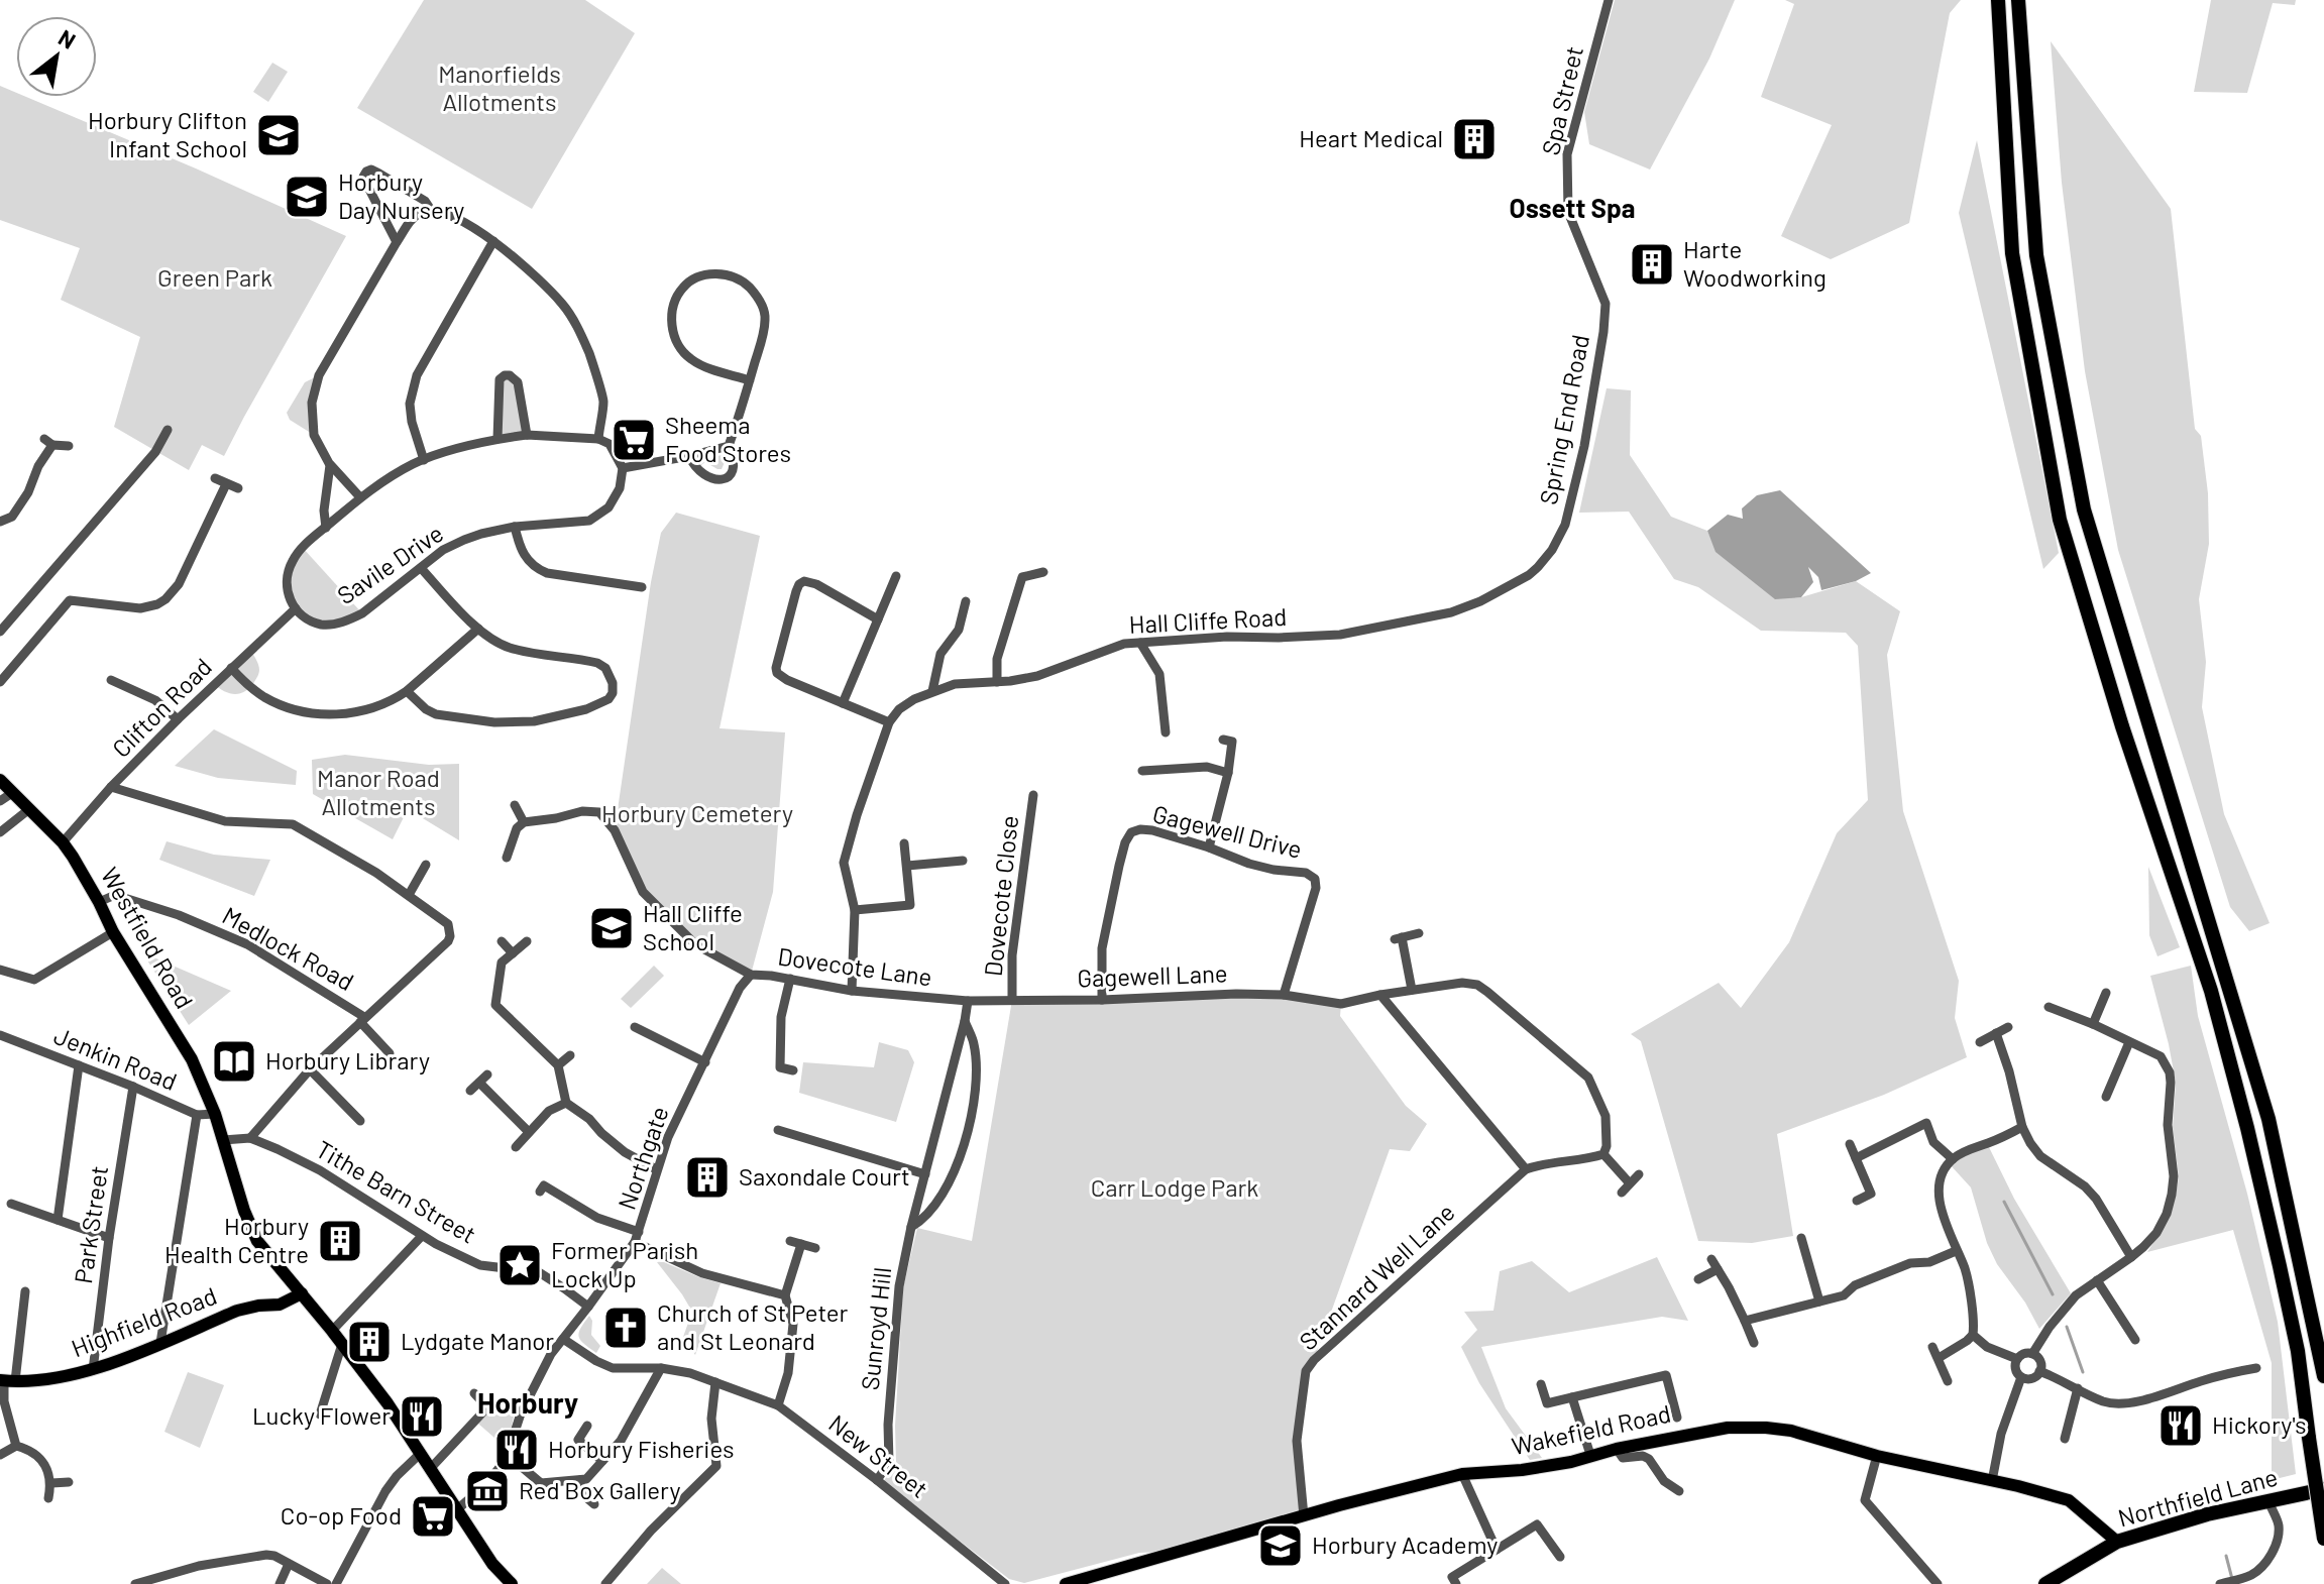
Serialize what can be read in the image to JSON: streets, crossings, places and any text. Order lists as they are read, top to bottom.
{
  "streets": {
    "highway": ["Northfield Lane"],
    "main road": ["Westfield Road", "Highfield Road", "Wakefield Road"],
    "street": [
      "Spa Street",
      "Spring End Road",
      "Savile Drive",
      "Hall Cliffe Road",
      "Clifton Road",
      "Gagewell Drive",
      "Dovecote Close",
      "Medlock Road",
      "Dovecote Lane",
      "Gagewell Lane",
      "Jenkin Road",
      "Northgate",
      "Tithe Barn Street",
      "Park Street",
      "Stannard Well Lane",
      "Sunroyd Hill",
      "New Street"
    ]
  },
  "crossings": [
    ["Spa Street", "Spring End Road"],
    ["Spring End Road", "Hall Cliffe Road"],
    ["Savile Drive", "Clifton Road"],
    ["Clifton Road", "Westfield Road"],
    ["Gagewell Drive", "Gagewell Lane"],
    ["Dovecote Close", "Gagewell Lane"],
    ["Westfield Road", "Medlock Road"],
    ["Westfield Road", "Jenkin Road"],
    ["Westfield Road", "Tithe Barn Street"],
    ["Westfield Road", "Highfield Road"],
    ["Dovecote Lane", "Gagewell Lane"],
    ["Dovecote Lane", "Northgate"],
    ["Dovecote Lane", "Sunroyd Hill"],
    ["Gagewell Lane", "Sunroyd Hill"],
    ["Jenkin Road", "Park Street"],
    ["Northgate", "Tithe Barn Street"],
    ["Northgate", "New Street"],
    ["Park Street", "Highfield Road"],
    ["Stannard Well Lane", "Wakefield Road"],
    ["Sunroyd Hill", "New Street"],
    ["Wakefield Road", "Northfield Lane"]
  ],
  "districts": ["Ossett Spa", "Horbury"],
  "parks": [
    "Manorfields Allotments",
    "Green Park",
    "Manor Road Allotments",
    "Horbury Cemetery",
    "Carr Lodge Park"
  ],
  "places": {
    "school or university": [
      "Horbury Clifton Infant School",
      "Horbury Day Nursery",
      "Hall Cliffe School",
      "Horbury Academy"
    ],
    "building": [
      "Heart Medical",
      "Harte Woodworking",
      "Saxondale Court",
      "Horbury Health Centre",
      "Lydgate Manor"
    ],
    "supermarket": ["Sheema Food Stores", "Co-op Food"],
    "library": ["Horbury Library"],
    "place": ["Former Parish Lock Up"],
    "church": ["Church of St Peter and St Leonard"],
    "restaurant": ["Lucky Flower", "Hickory's", "Horbury Fisheries"],
    "museum": ["Red Box Gallery"]
  },
  "north": "top right"
}
